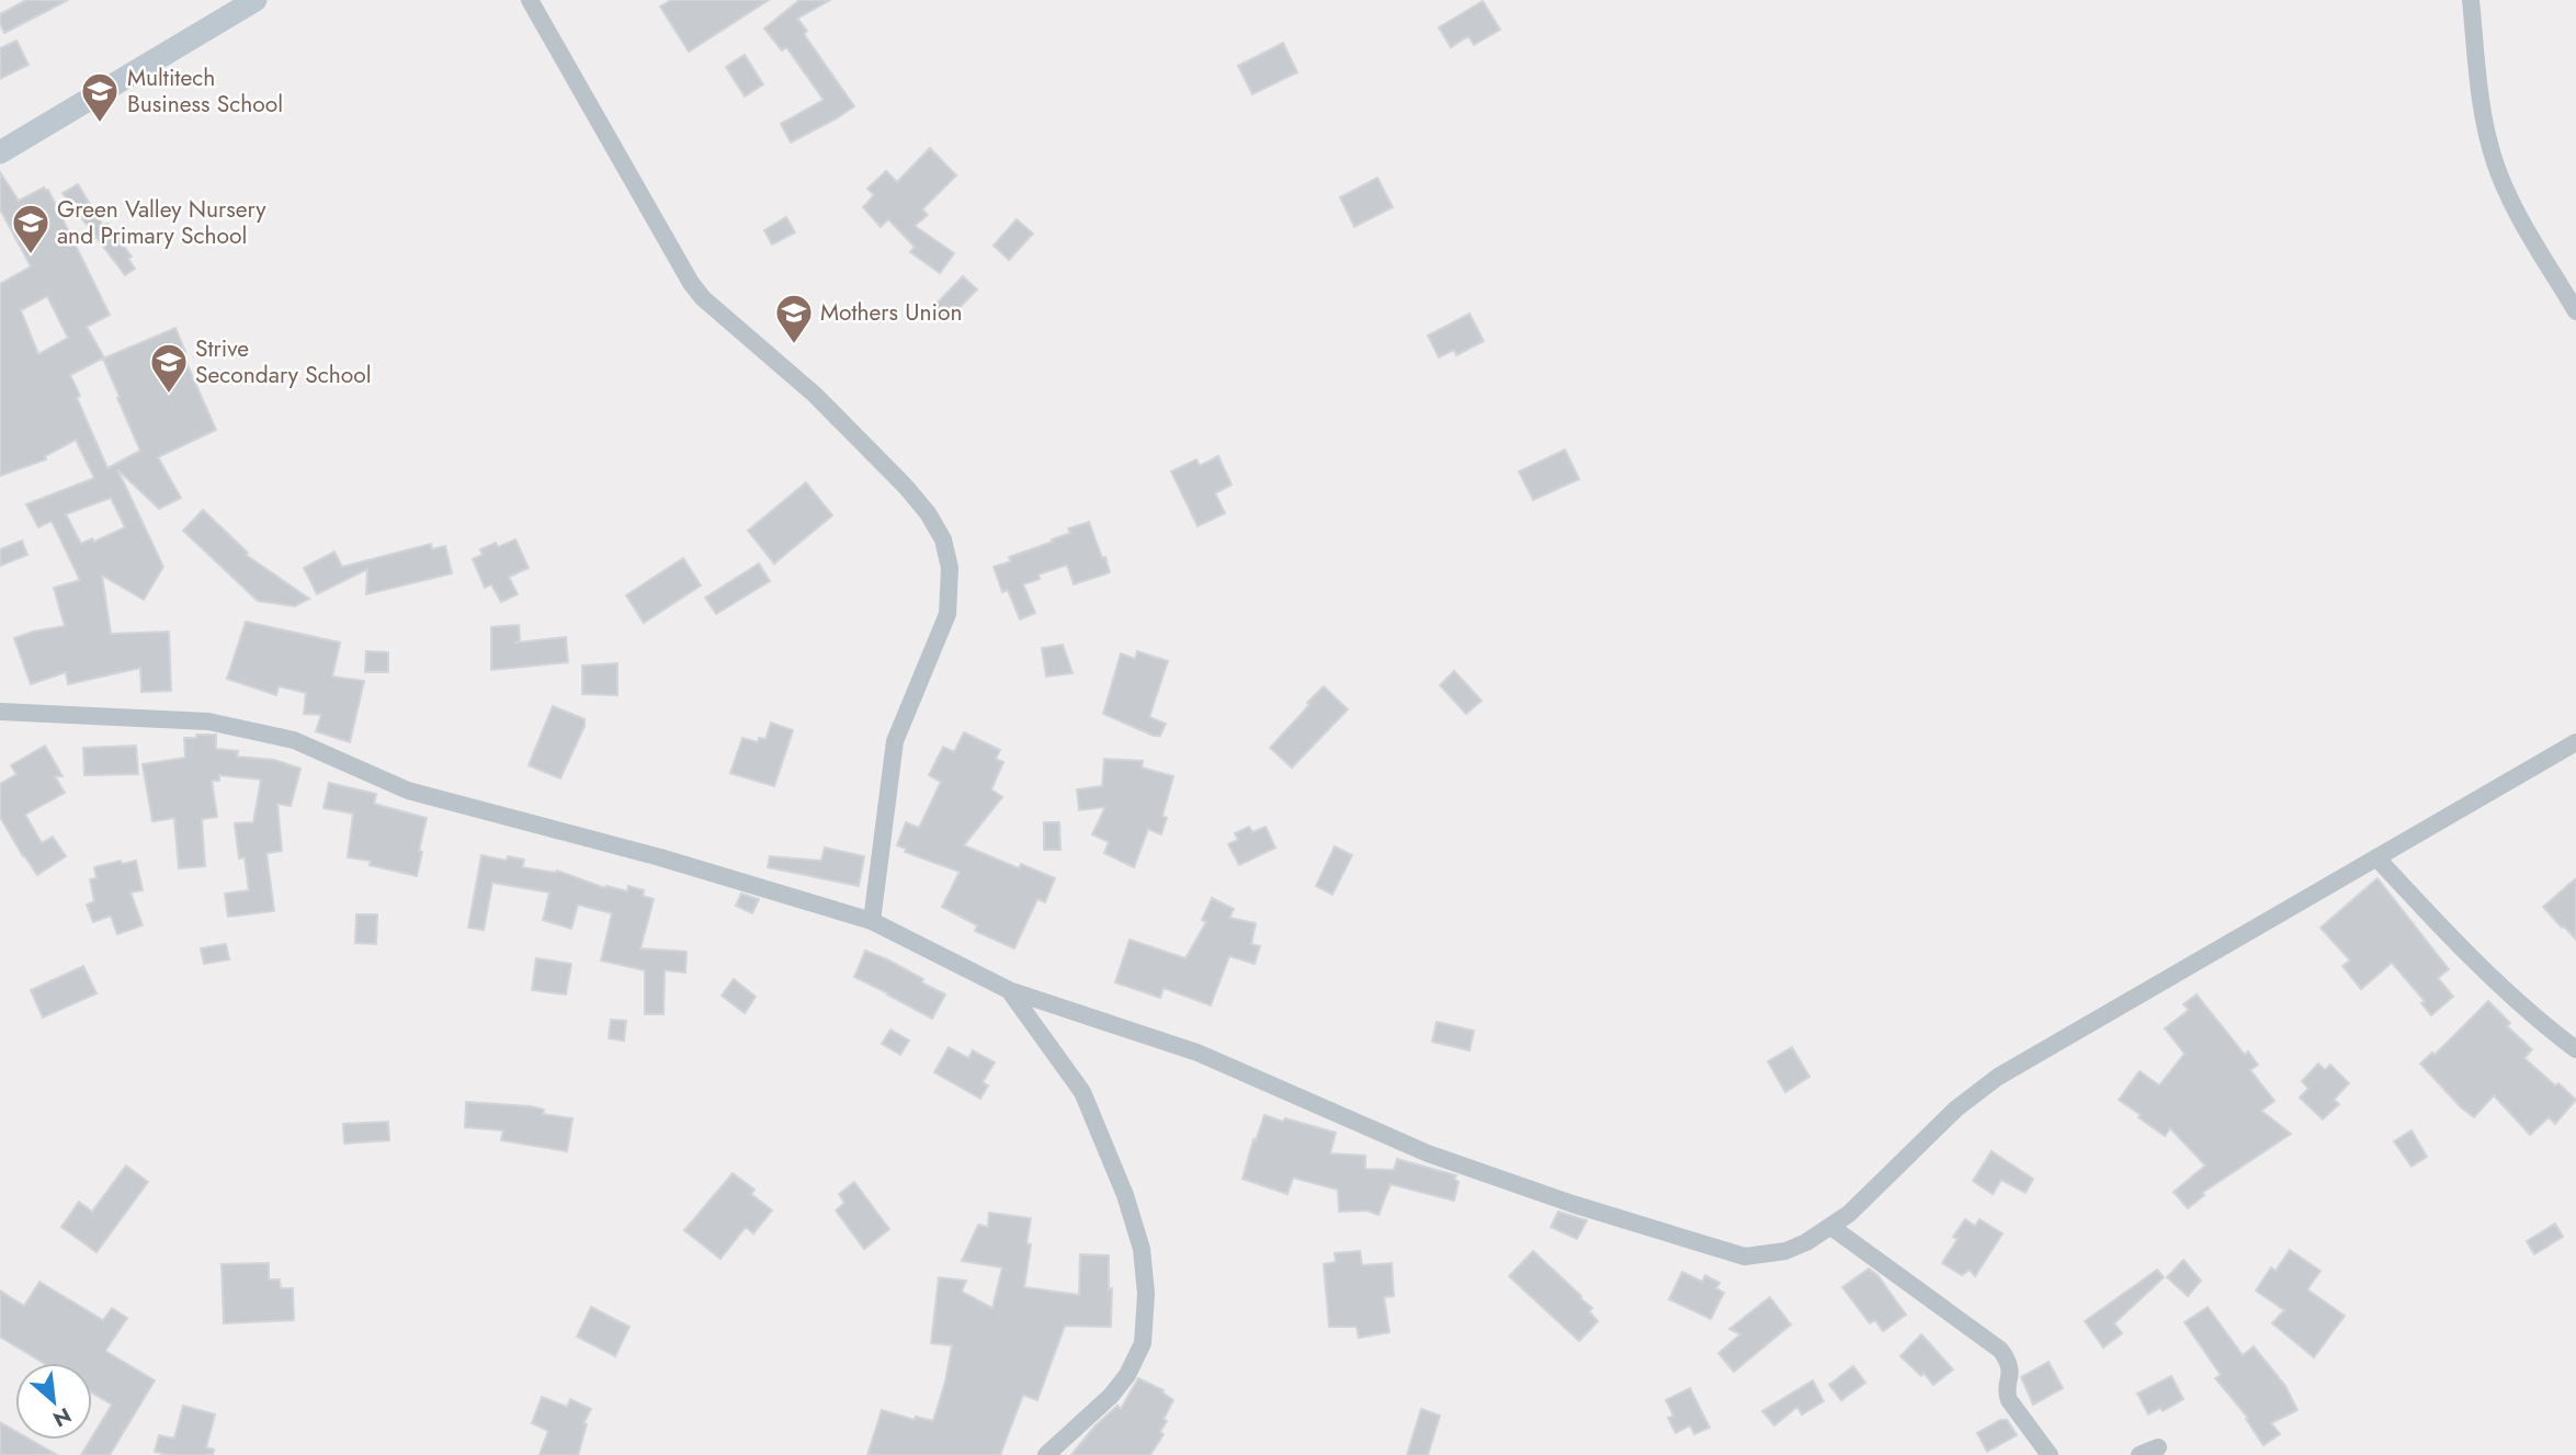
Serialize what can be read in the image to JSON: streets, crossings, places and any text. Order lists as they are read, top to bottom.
{
  "places": {
    "school or university": [
      "Multitech Business School",
      "Green Valley Nursery and Primary School",
      "Mothers Union",
      "Strive Secondary School"
    ]
  },
  "north": "bottom right"
}
